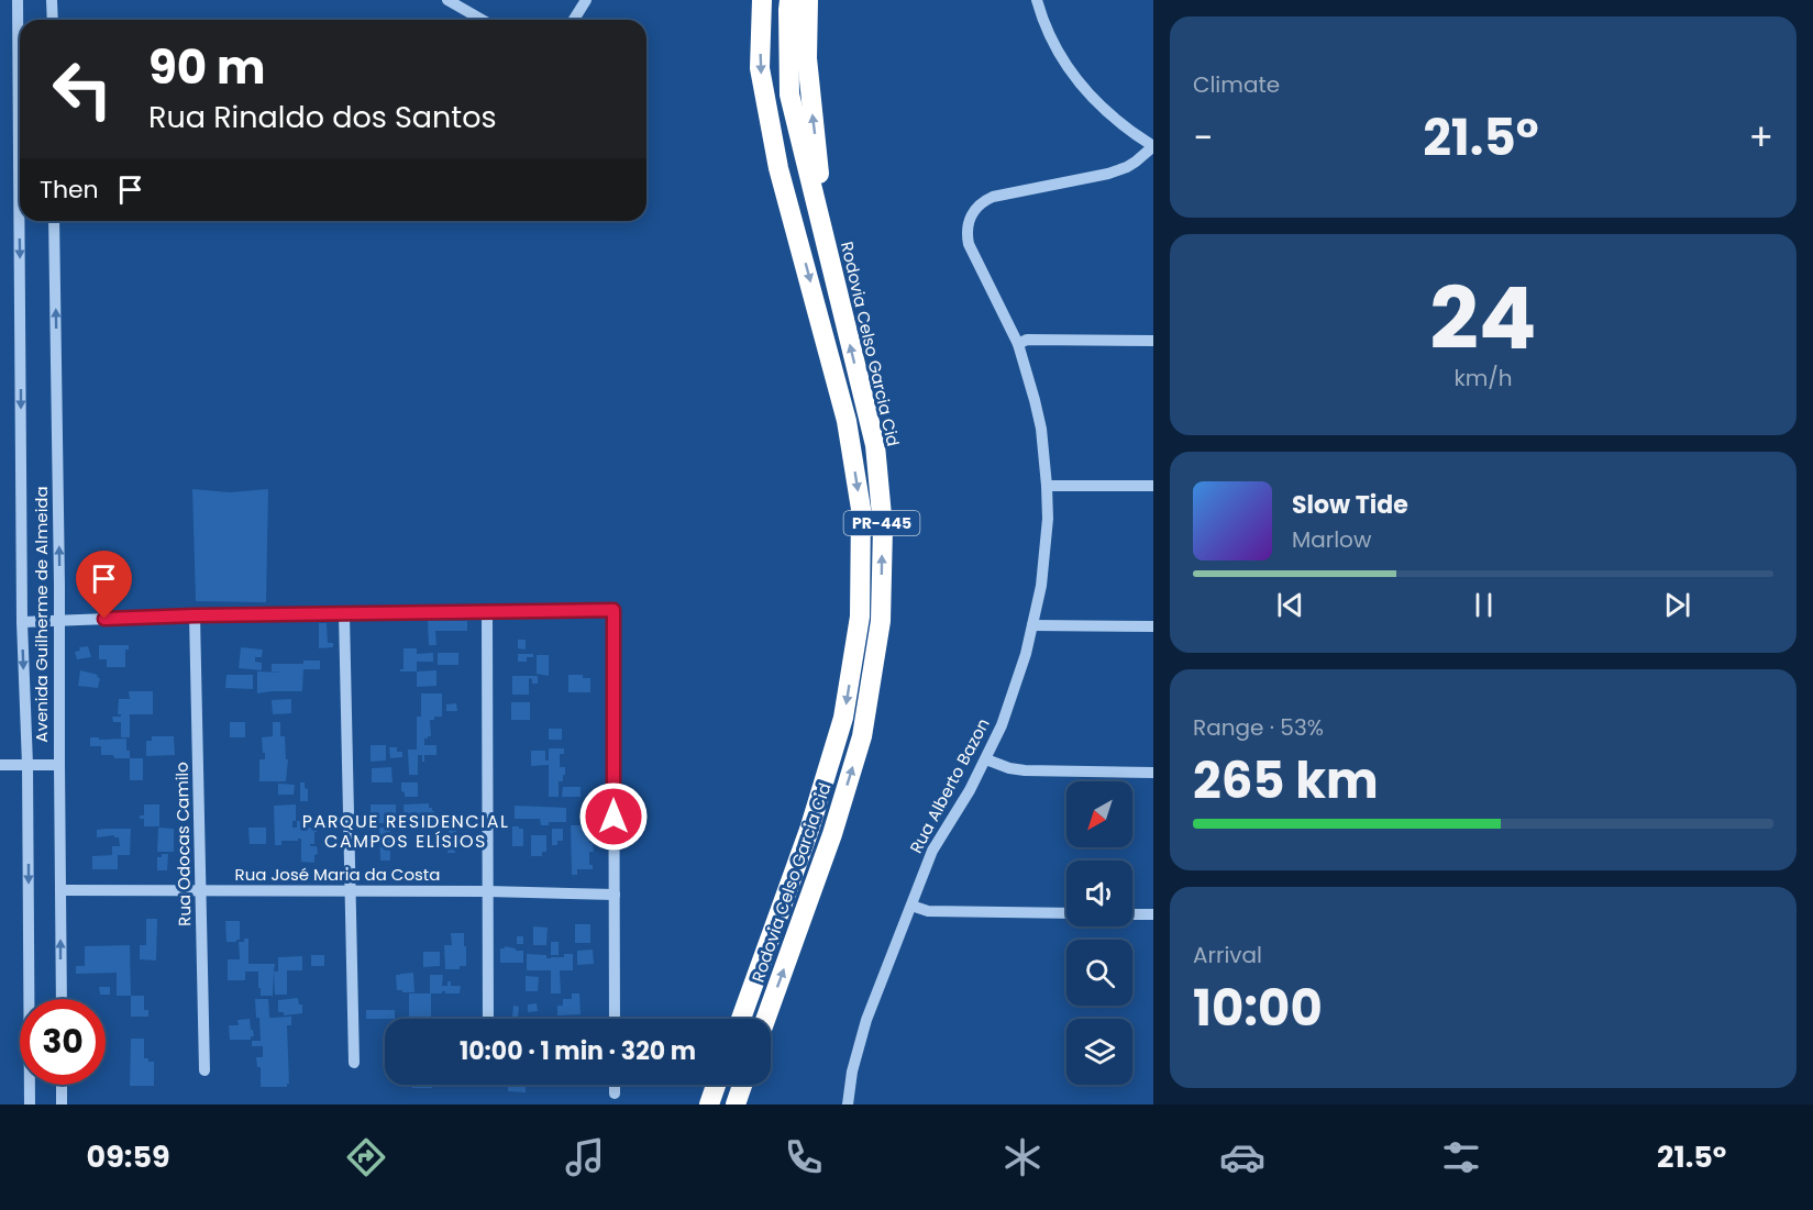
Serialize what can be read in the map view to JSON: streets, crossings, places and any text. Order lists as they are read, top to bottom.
{
  "streets": {
    "highway": ["Rodovia Celso Garcia Cid", "PR-445"],
    "street": [
      "Avenida Guilherme de Almeida",
      "Rua Alberto Bazon",
      "Rua Odocas Camilo",
      "Rua José Maria da Costa"
    ]
  },
  "crossings": [
    ["Avenida Guilherme de Almeida", "Rua José Maria da Costa"],
    ["Rua Odocas Camilo", "Rua José Maria da Costa"]
  ],
  "districts": ["PARQUE RESIDENCIAL CAMPOS ELÍSIOS"],
  "north": "bottom left",
  "page": {
    "tile": [
      "Climate",
      ["24", "km/h"],
      ["Range · 53%", "265 km"],
      ["Arrival", "10:00"]
    ],
    "turn": ["90 m", "Rua Rinaldo dos Santos"],
    "heat": ["−", "21.5°", "+"],
    "then": "Then",
    "song": ["Slow Tide", "Marlow"],
    "limit": "30",
    "trip": "10:00 · 1 min · 320 m",
    "tabs": ["09:59", "21.5°"]
  }
}
